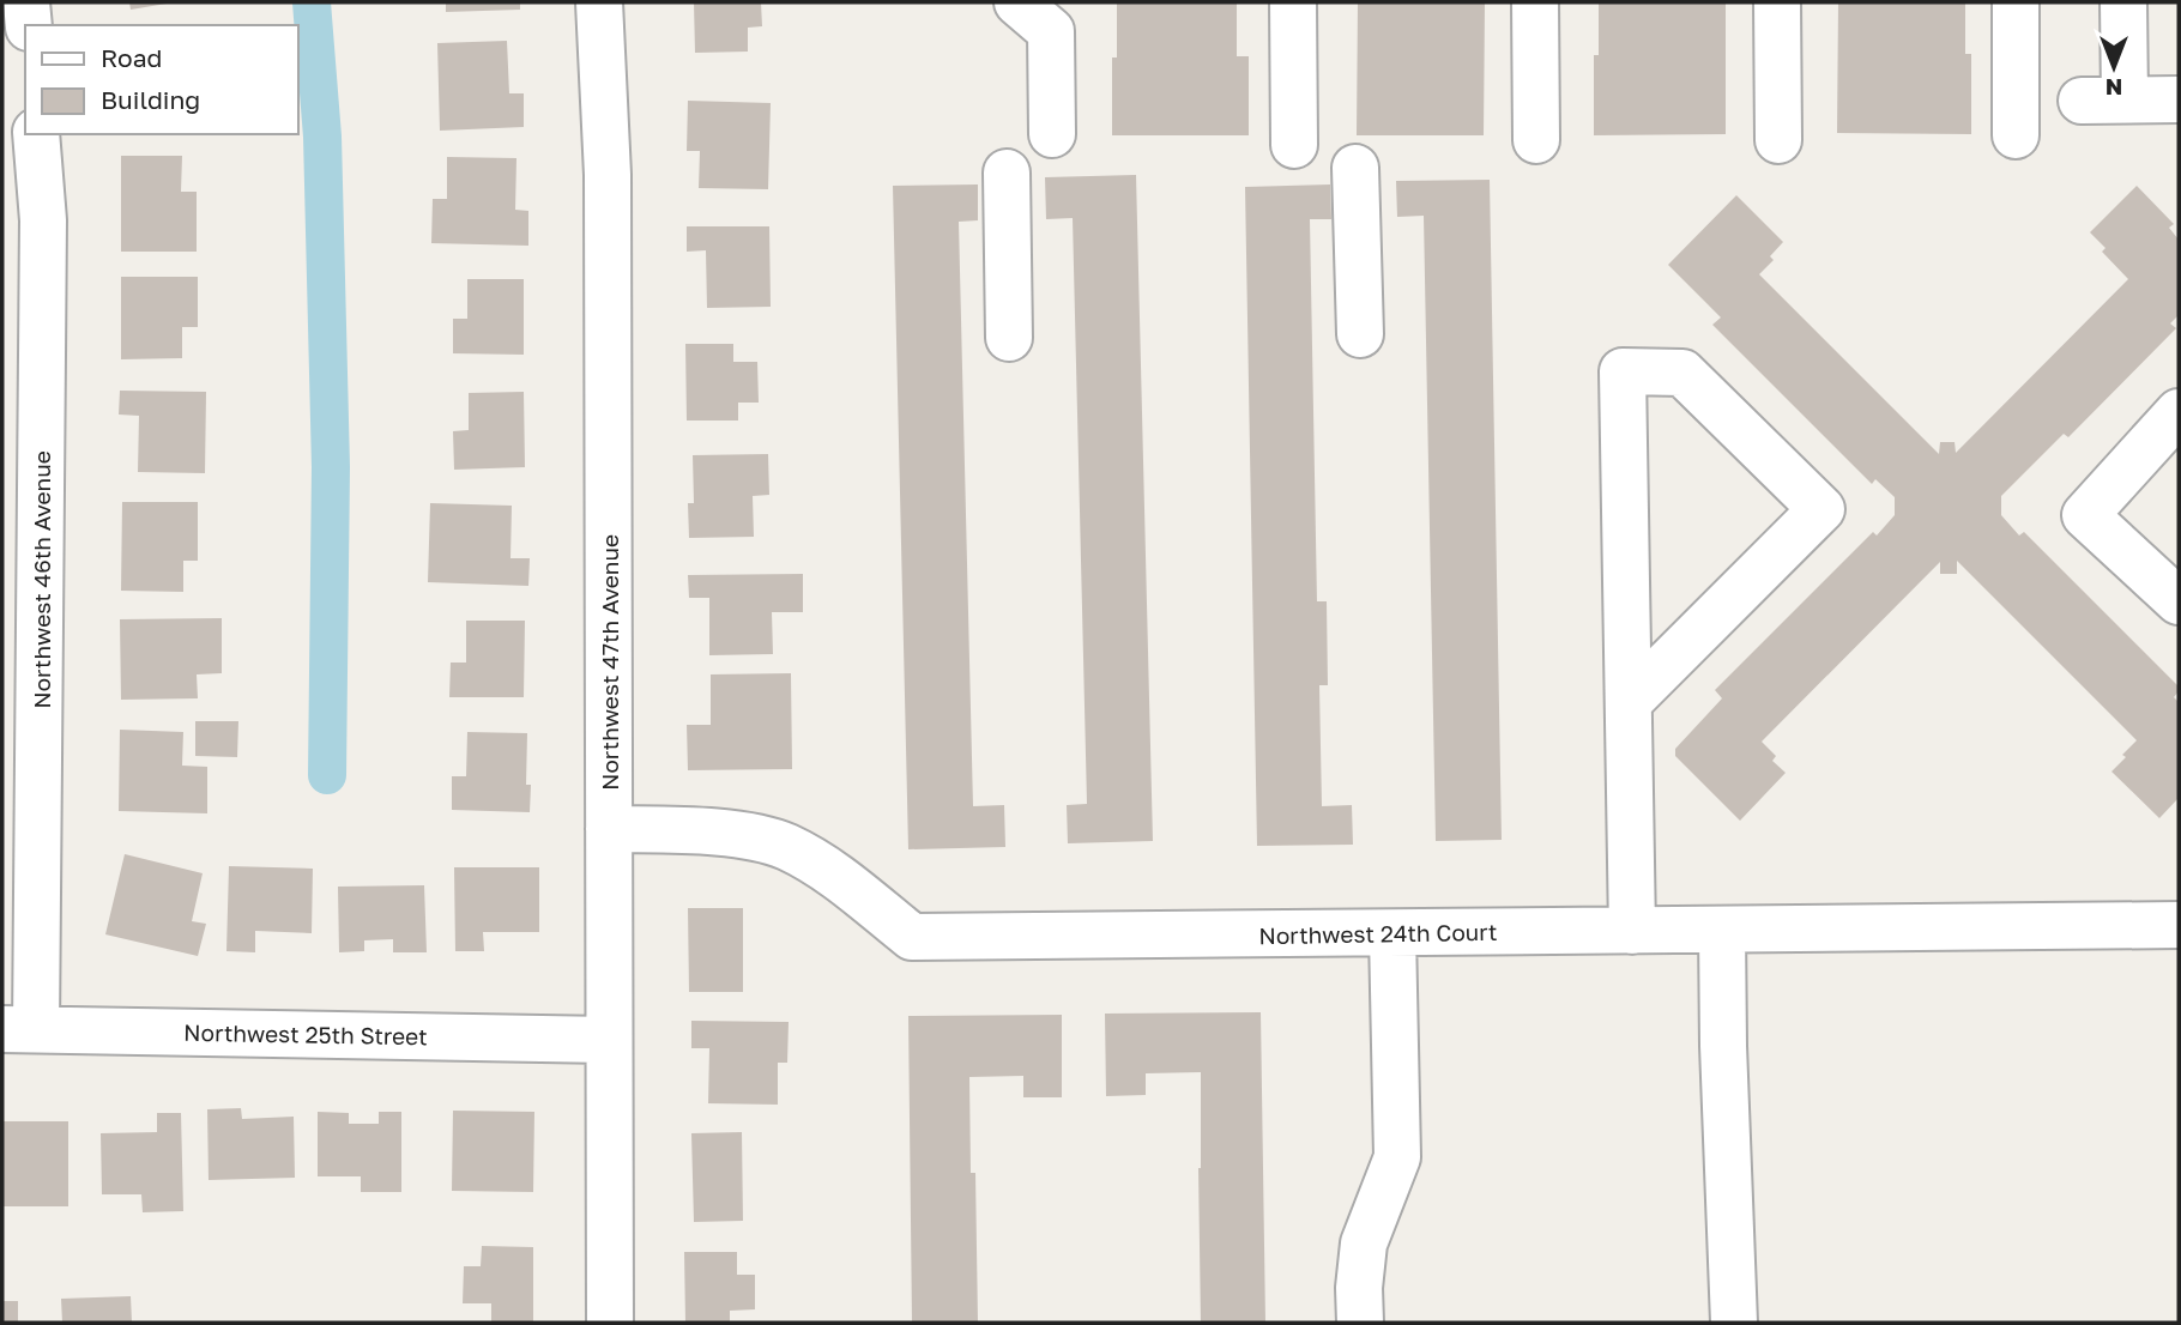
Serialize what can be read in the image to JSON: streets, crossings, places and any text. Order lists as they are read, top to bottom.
{
  "streets": {
    "street": [
      "Northwest 46th Avenue",
      "Northwest 47th Avenue",
      "Northwest 24th Court",
      "Northwest 25th Street"
    ]
  },
  "crossings": [
    ["Northwest 46th Avenue", "Northwest 25th Street"],
    ["Northwest 47th Avenue", "Northwest 24th Court"],
    ["Northwest 47th Avenue", "Northwest 25th Street"]
  ],
  "legend": ["Road", "Building"],
  "north": "bottom"
}
